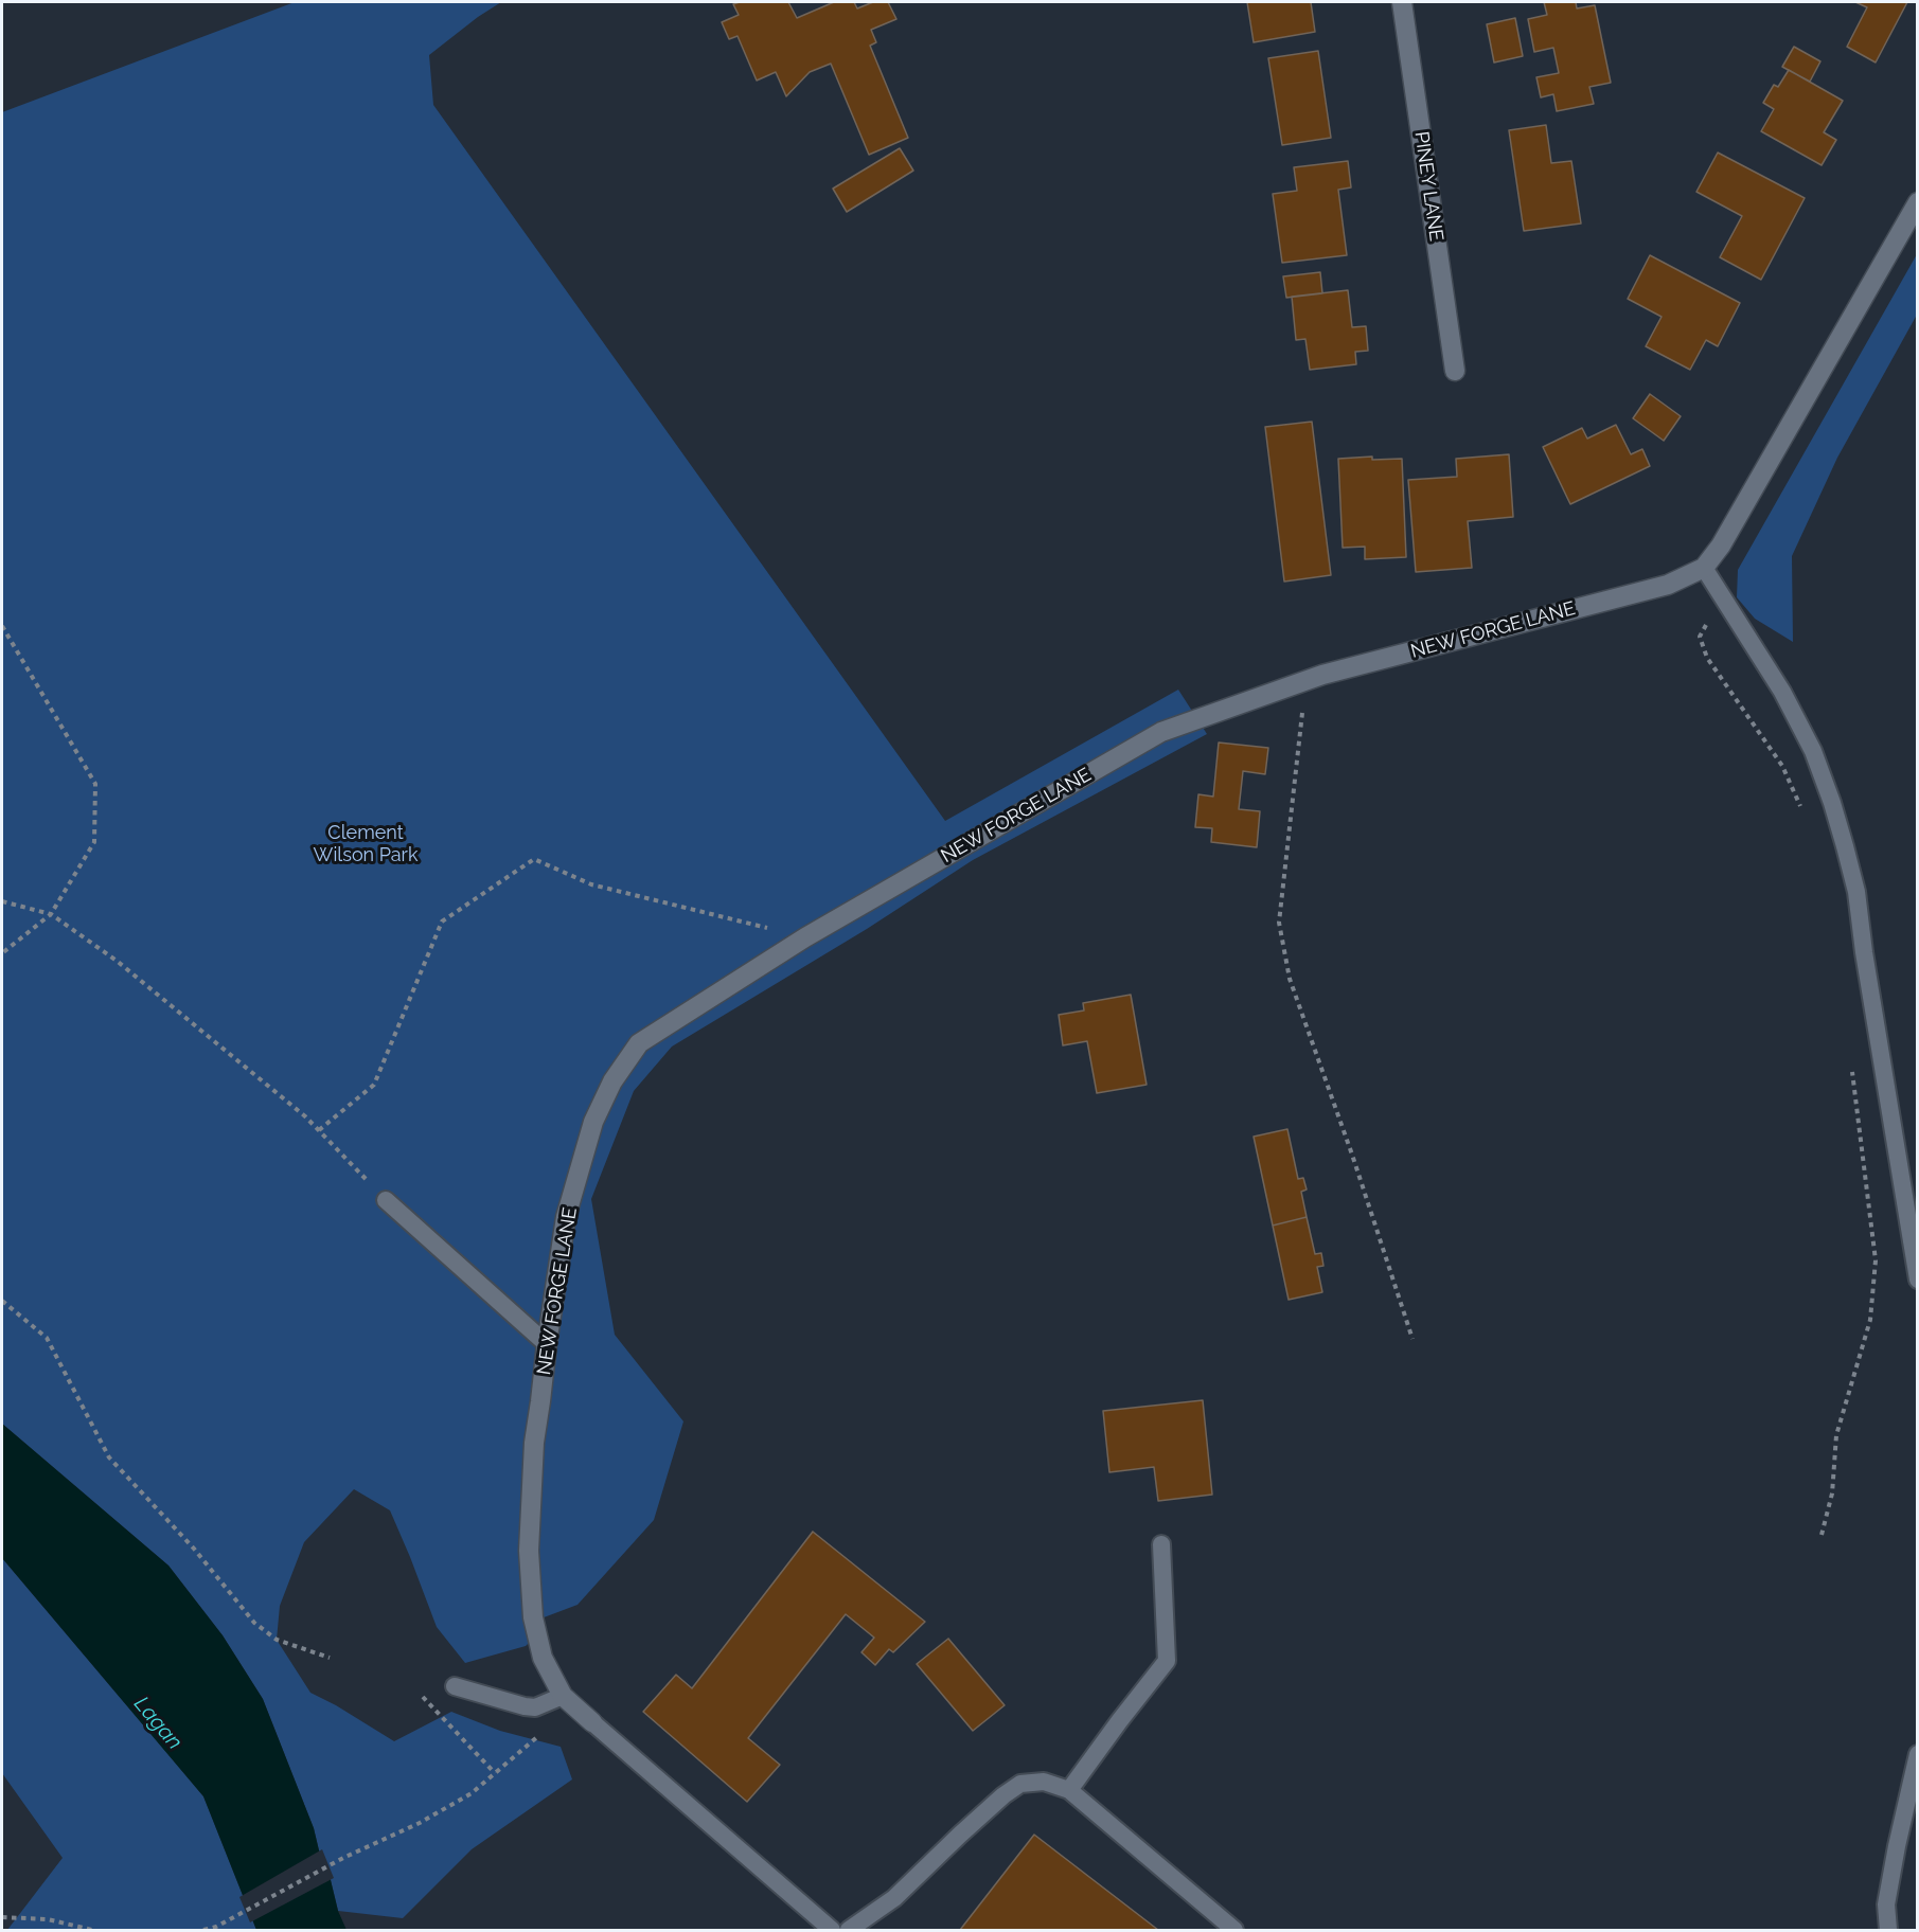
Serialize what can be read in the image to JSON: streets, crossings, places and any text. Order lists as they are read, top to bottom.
{
  "streets": {
    "street": ["PINEY LANE", "NEW FORGE LANE"]
  },
  "water": ["Lagan"],
  "parks": ["Clement Wilson Park"]
}
